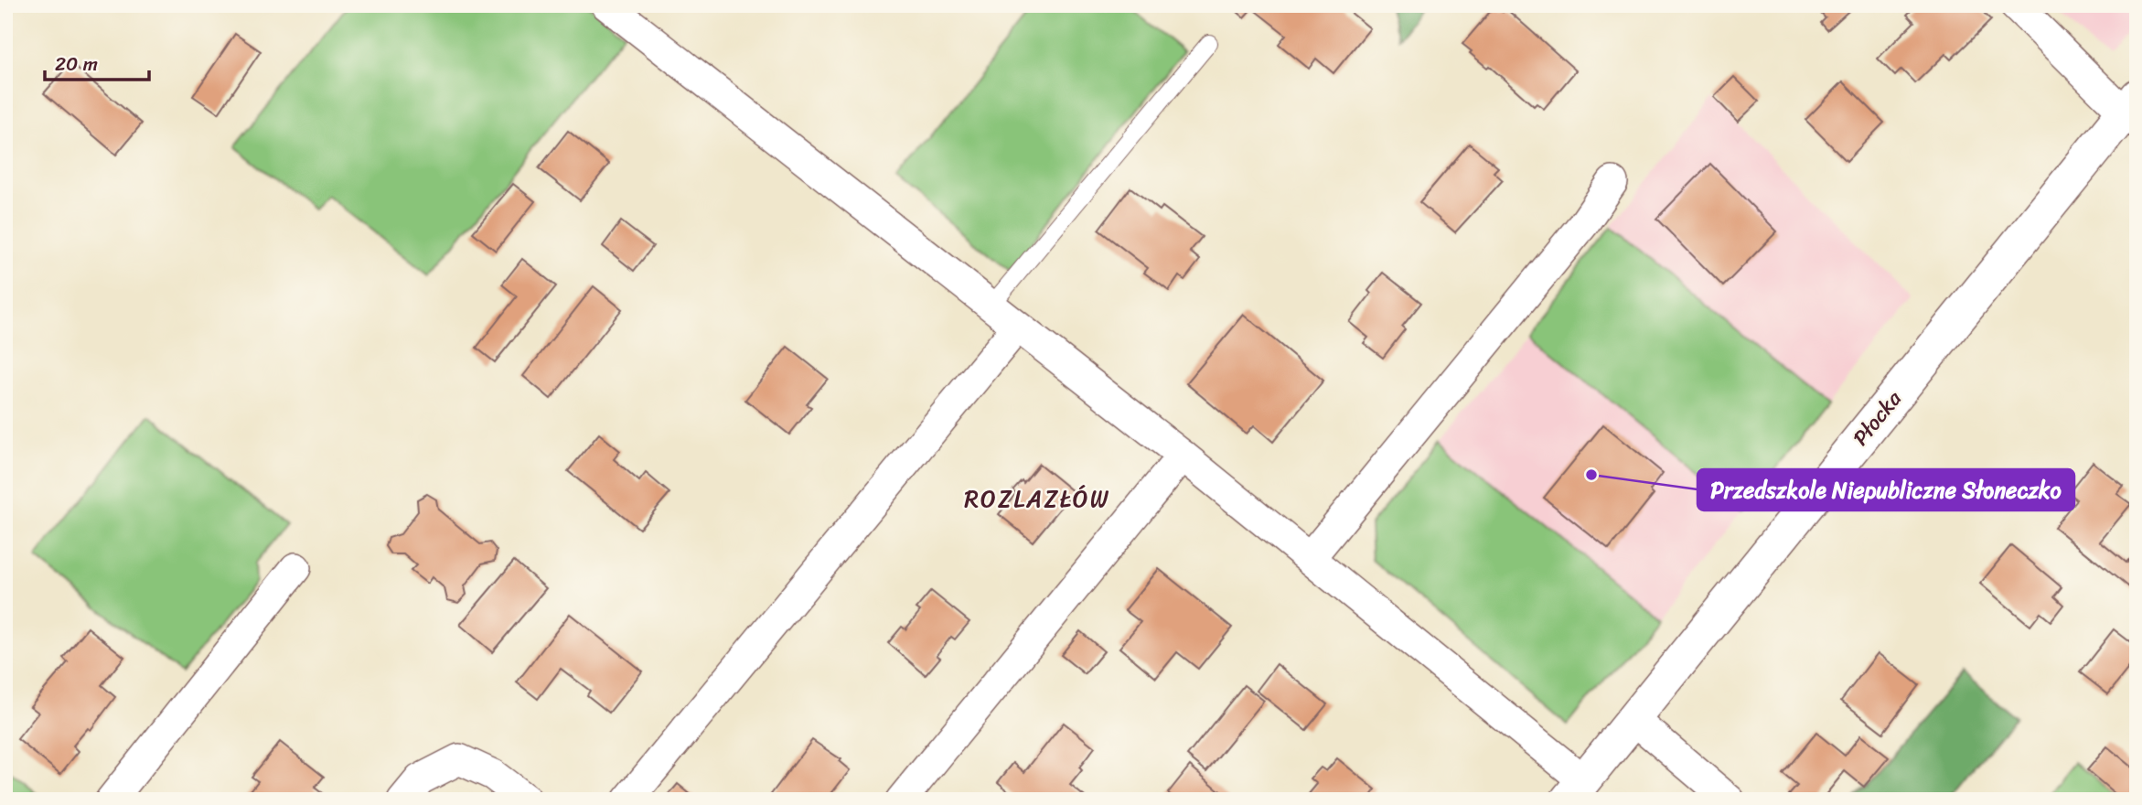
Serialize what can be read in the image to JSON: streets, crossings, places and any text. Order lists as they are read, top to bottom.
{
  "streets": {
    "street": ["Płocka"]
  },
  "districts": ["ROZLAZŁÓW"],
  "places": ["Przedszkole Niepubliczne Słoneczko"],
  "scale_bar": "20 m"
}
